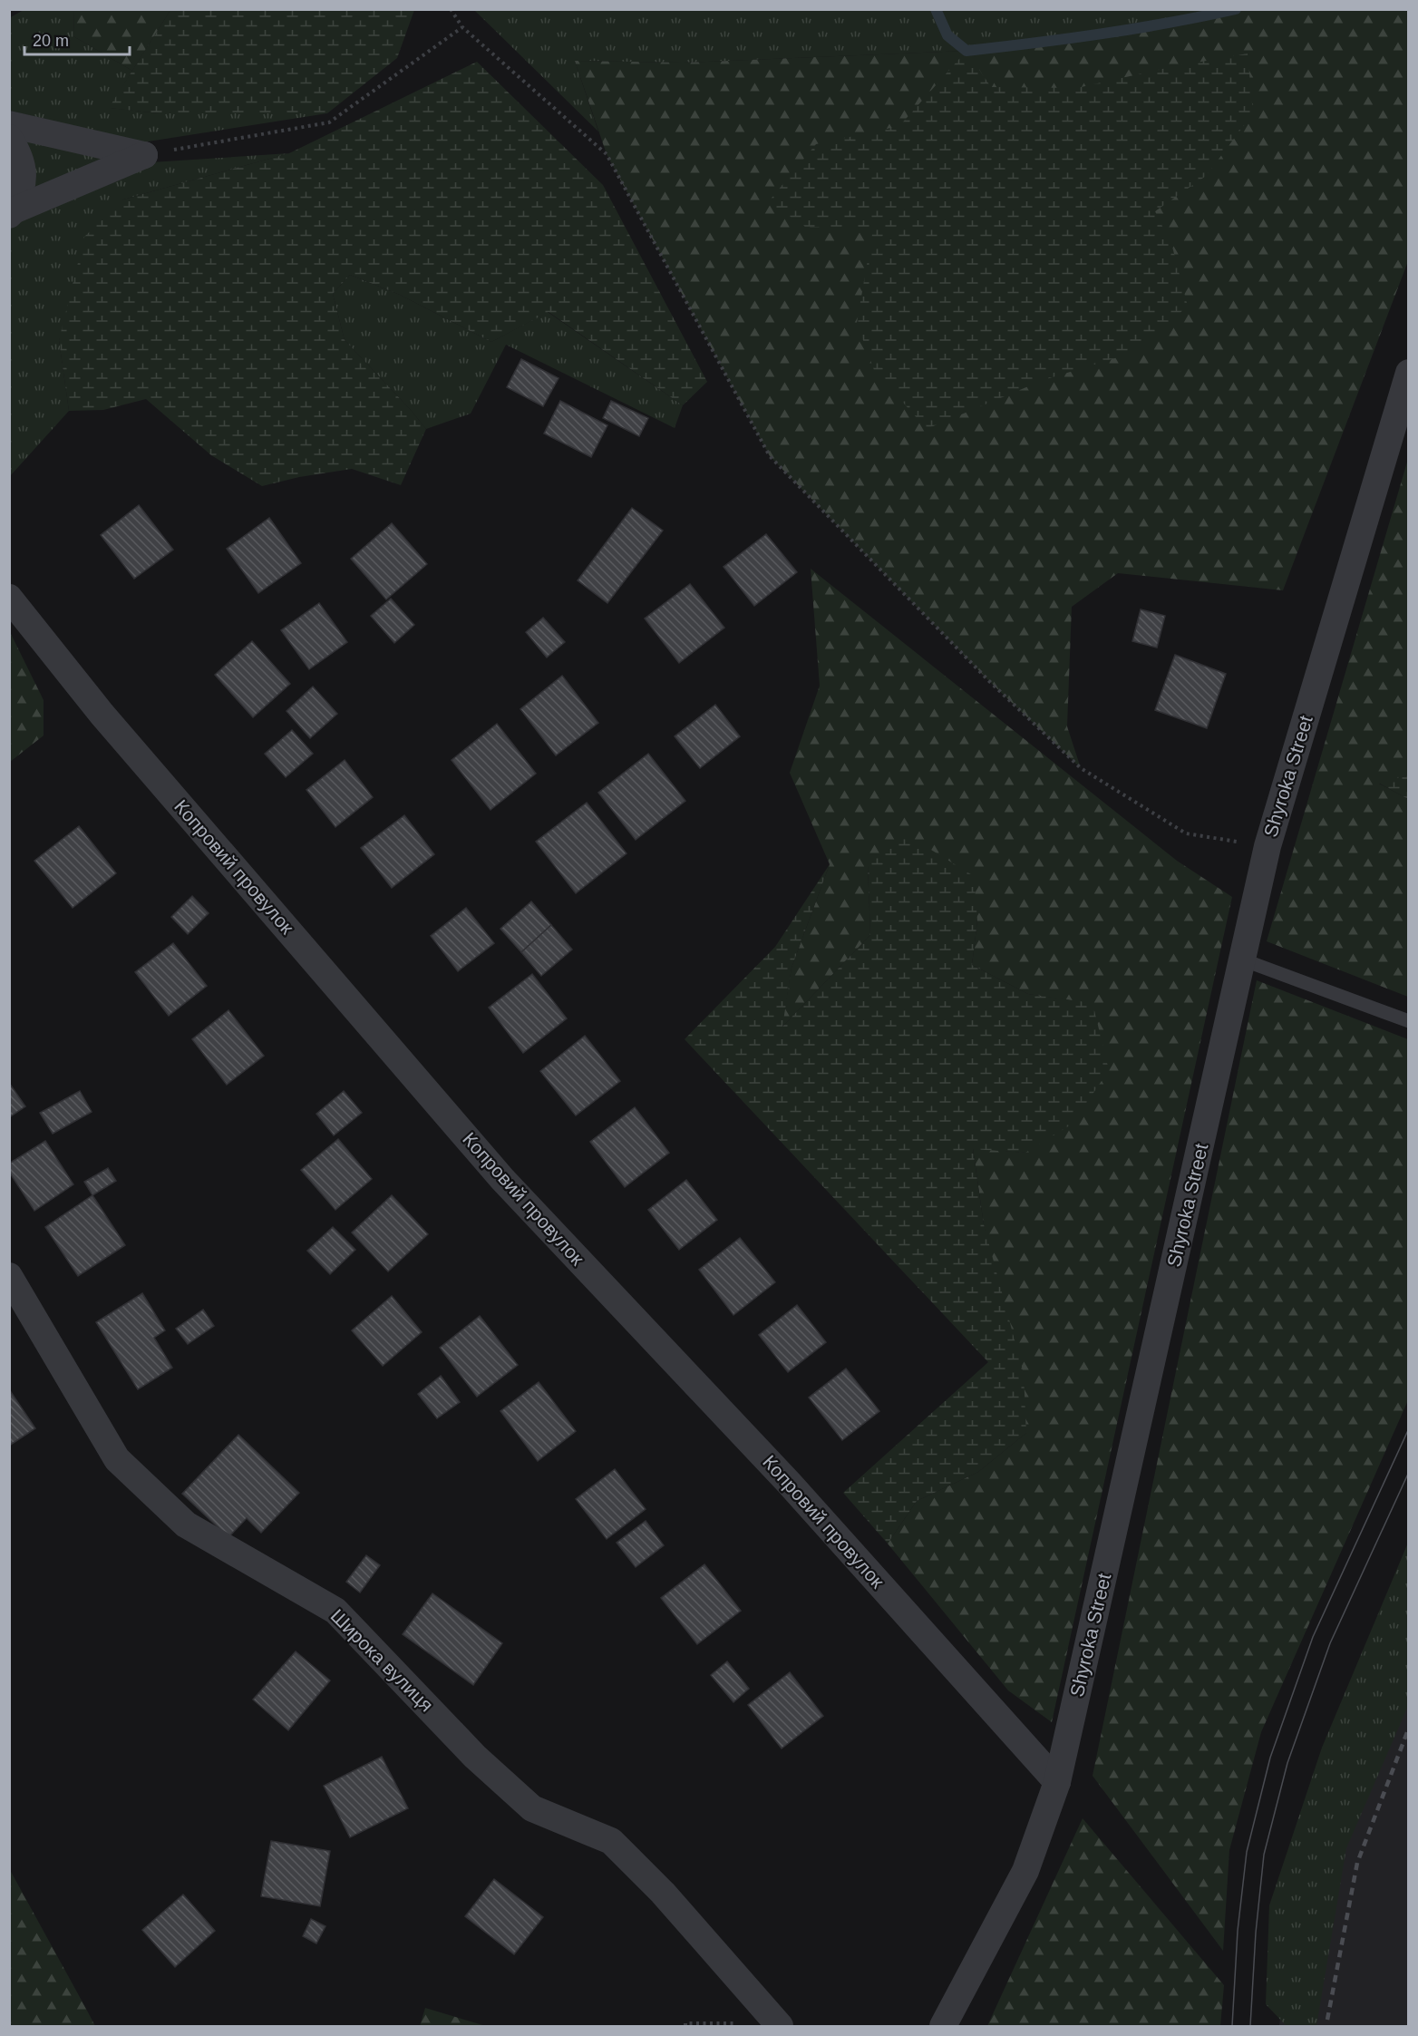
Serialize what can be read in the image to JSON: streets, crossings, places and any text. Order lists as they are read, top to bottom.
{
  "streets": {
    "street": ["Shyroka Street", "Копровий провулок", "Широка вулиця"]
  },
  "crossings": [
    ["Shyroka Street", "Копровий провулок"]
  ],
  "scale_bar": "20 m"
}
